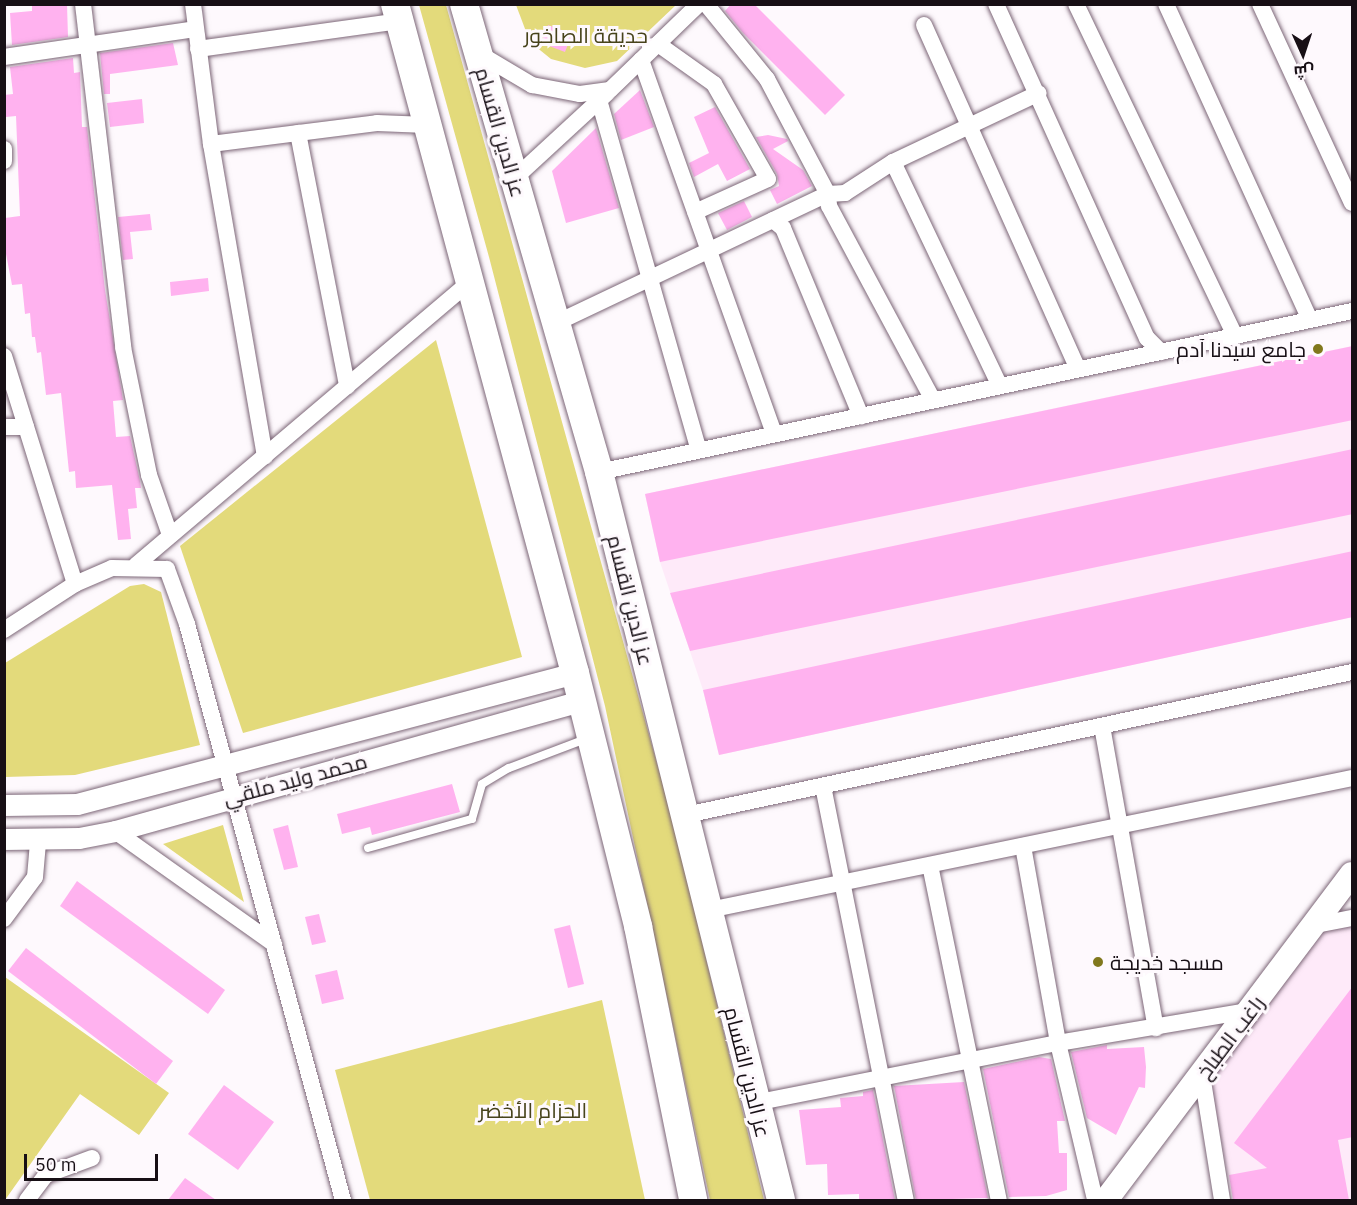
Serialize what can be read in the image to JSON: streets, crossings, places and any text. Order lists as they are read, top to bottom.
{
  "streets": {
    "highway": ["عز الدين القسام"],
    "main road": ["راغب الطباخ"],
    "street": ["محمد وليد ملقي"]
  },
  "parks": ["حديقة الصاخور", "الحزام الأخضر"],
  "places": ["جامع سيدنا آدم", "مسجد خديجة"],
  "scale_bar": "50 m",
  "north": "bottom"
}
